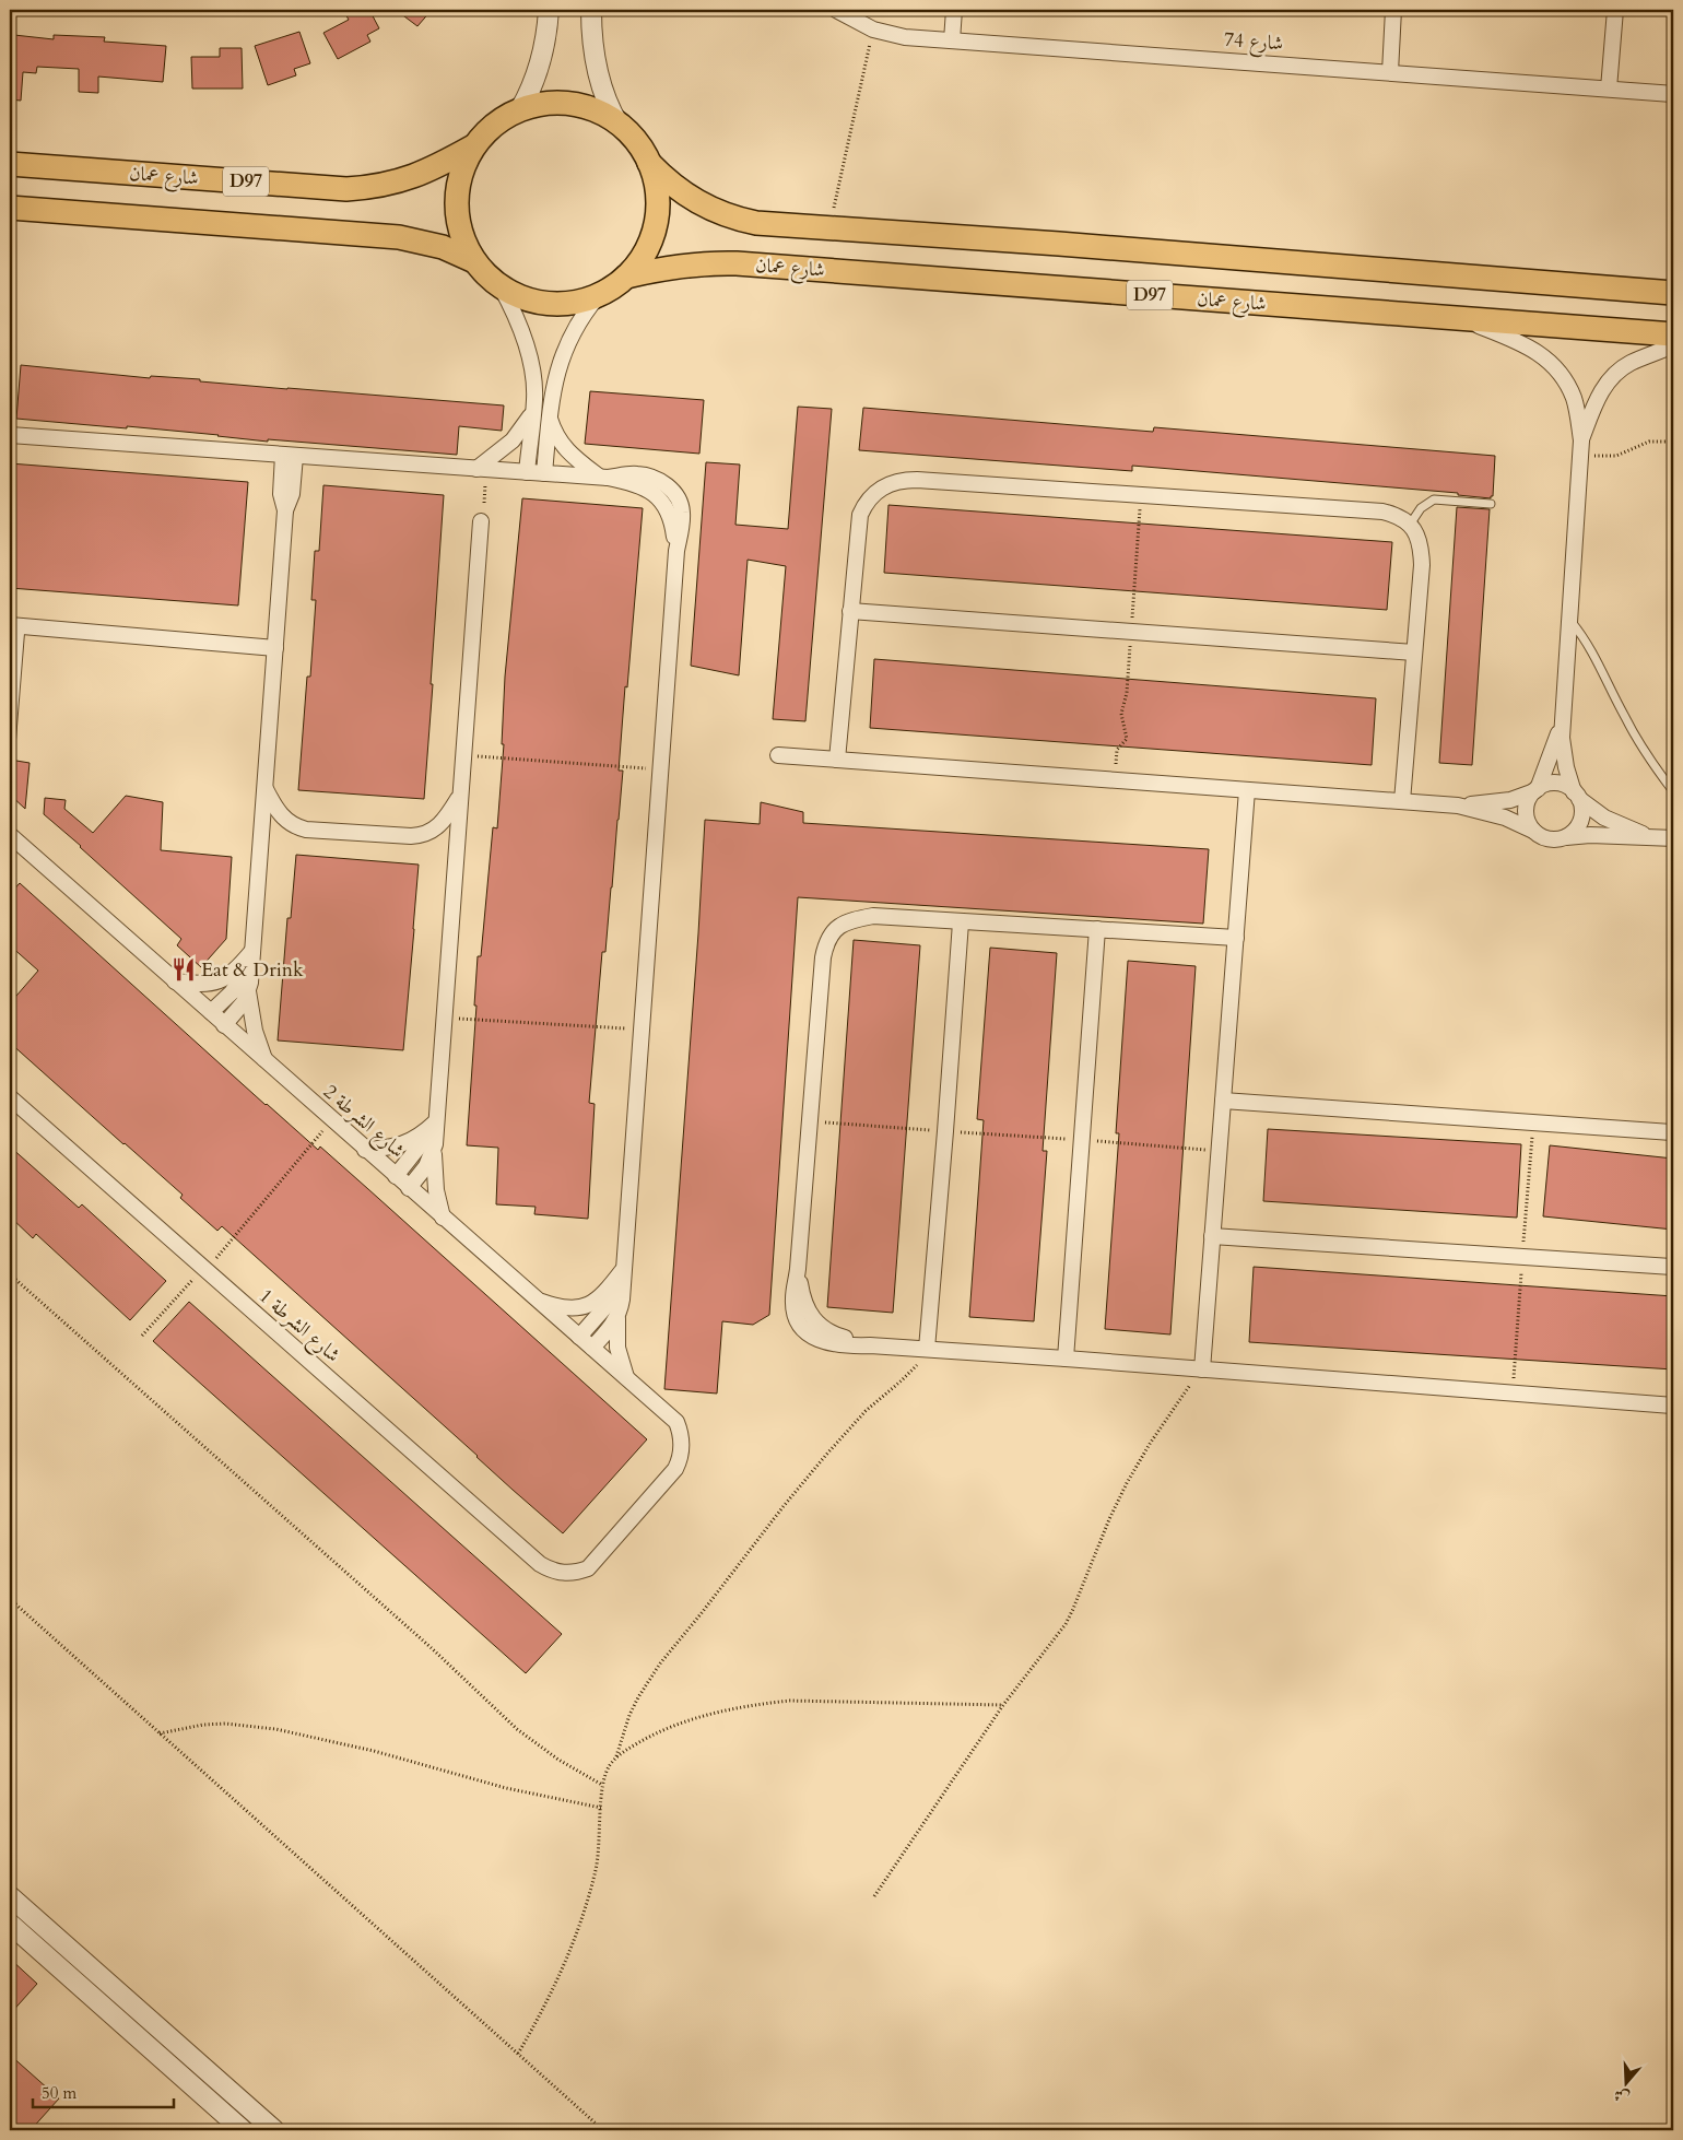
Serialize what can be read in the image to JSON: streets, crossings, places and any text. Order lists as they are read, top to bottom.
{
  "streets": {
    "main road": ["شارع عمان", "D97"],
    "street": ["شارع 74", "شارع الشرطة 2", "شارع الشرطة 1"]
  },
  "crossings": [
    ["شارع الشرطة 2", "شارع الشرطة 1"]
  ],
  "places": {
    "restaurant": ["Eat & Drink"]
  },
  "scale_bar": "50 m",
  "north": "bottom"
}
